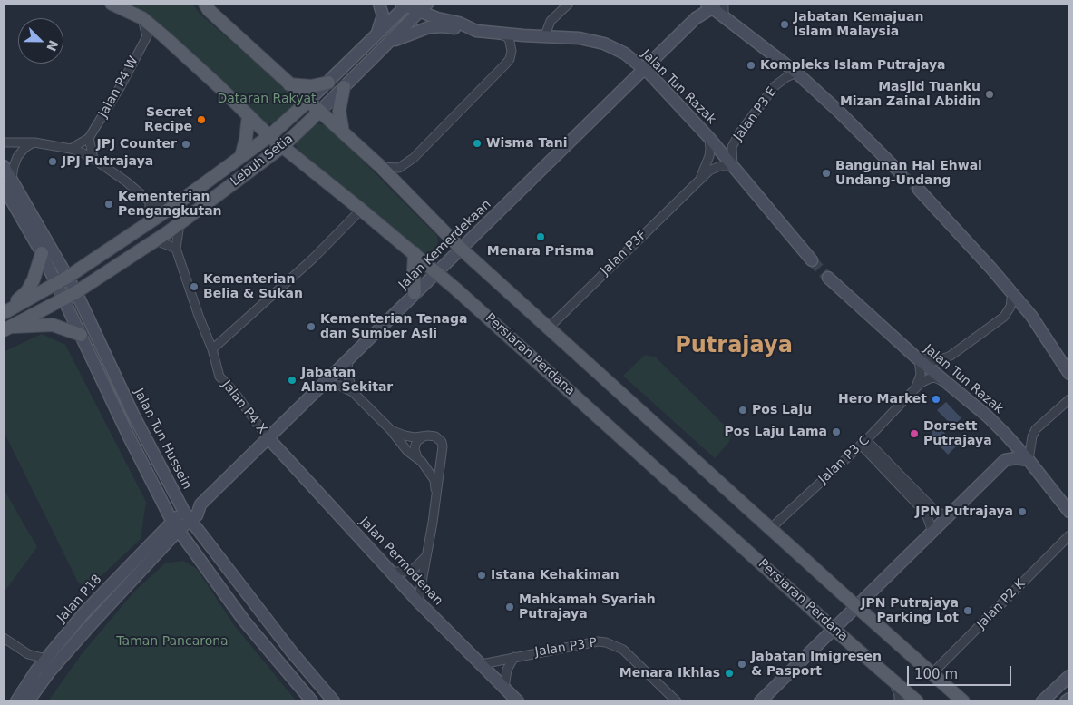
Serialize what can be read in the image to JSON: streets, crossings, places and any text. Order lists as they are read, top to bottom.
{
  "streets": {
    "main road": ["Lebuh Setia", "Persiaran Perdana"],
    "street": [
      "Jalan P4 W",
      "Jalan Tun Razak",
      "Jalan P3 E",
      "Jalan Kemerdekaan",
      "Jalan P3F",
      "Jalan P4 X",
      "Jalan Tun Hussein",
      "Jalan P3 C",
      "Jalan Permodenan",
      "Jalan P18",
      "Jalan P2 K",
      "Jalan P3 P"
    ]
  },
  "crossings": [
    ["Jalan P4 W", "Lebuh Setia"],
    ["Jalan P4 W", "Persiaran Perdana"],
    ["Jalan Tun Razak", "Jalan P3 E"],
    ["Jalan Tun Razak", "Lebuh Setia"],
    ["Jalan Tun Razak", "Jalan Kemerdekaan"],
    ["Jalan Tun Razak", "Jalan P3F"],
    ["Jalan Tun Razak", "Jalan P3 C"],
    ["Jalan P3 E", "Jalan P3F"],
    ["Lebuh Setia", "Persiaran Perdana"],
    ["Lebuh Setia", "Jalan P4 X"],
    ["Lebuh Setia", "Jalan Tun Hussein"],
    ["Jalan Kemerdekaan", "Persiaran Perdana"],
    ["Jalan Kemerdekaan", "Jalan P4 X"],
    ["Jalan Kemerdekaan", "Jalan Tun Hussein"],
    ["Jalan Kemerdekaan", "Jalan Permodenan"],
    ["Jalan Kemerdekaan", "Jalan P18"],
    ["Jalan P4 X", "Jalan Permodenan"],
    ["Jalan Permodenan", "Jalan P3 P"]
  ],
  "districts": ["Putrajaya"],
  "parks": ["Dataran Rakyat", "Taman Pancarona"],
  "places": [
    "Jabatan Kemajuan Islam Malaysia",
    "Kompleks Islam Putrajaya",
    "Masjid Tuanku Mizan Zainal Abidin",
    "Secret Recipe",
    "Wisma Tani",
    "JPJ Counter",
    "JPJ Putrajaya",
    "Bangunan Hal Ehwal Undang-Undang",
    "Kementerian Pengangkutan",
    "Menara Prisma",
    "Kementerian Belia & Sukan",
    "Kementerian Tenaga dan Sumber Asli",
    "Jabatan Alam Sekitar",
    "Hero Market",
    "Pos Laju",
    "Pos Laju Lama",
    "Dorsett Putrajaya",
    "JPN Putrajaya",
    "Istana Kehakiman",
    "Mahkamah Syariah Putrajaya",
    "JPN Putrajaya Parking Lot",
    "Jabatan Imigresen & Pasport",
    "Menara Ikhlas"
  ],
  "scale_bar": "100 m",
  "north": "bottom right"
}
